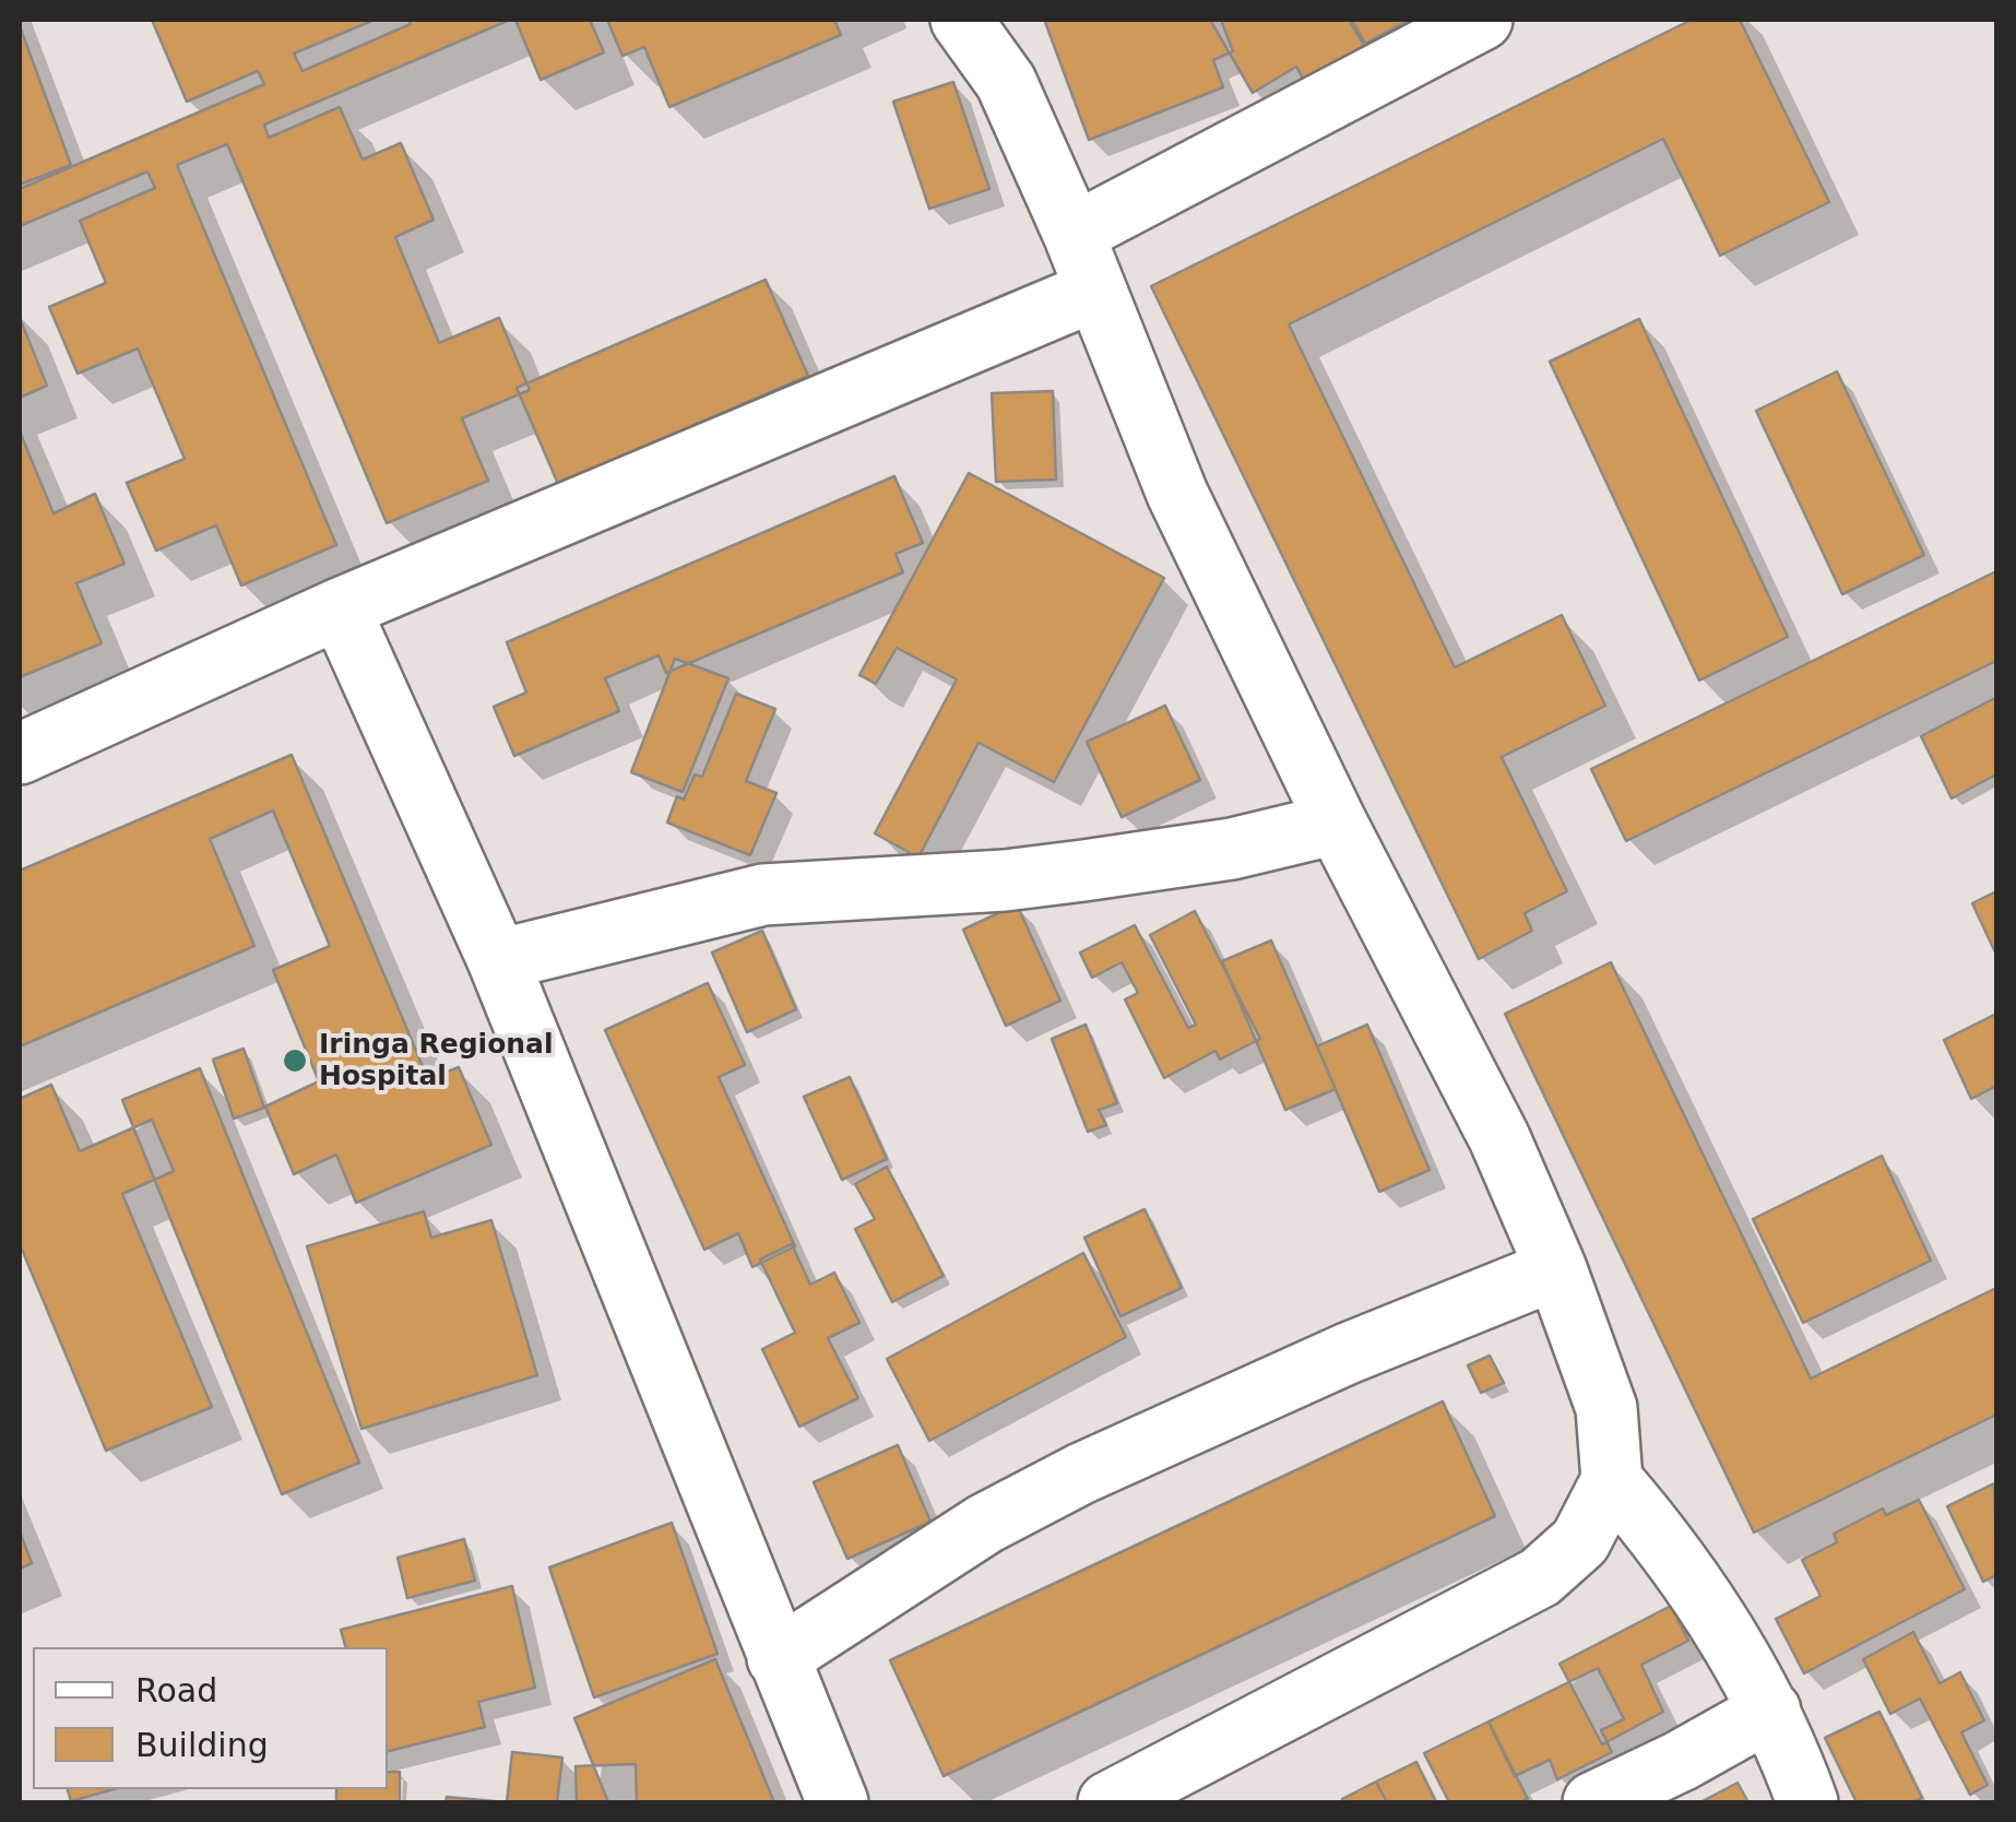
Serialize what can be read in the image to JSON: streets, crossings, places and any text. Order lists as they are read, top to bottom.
{
  "places": ["Iringa Regional Hospital"],
  "legend": ["Road", "Building"]
}
